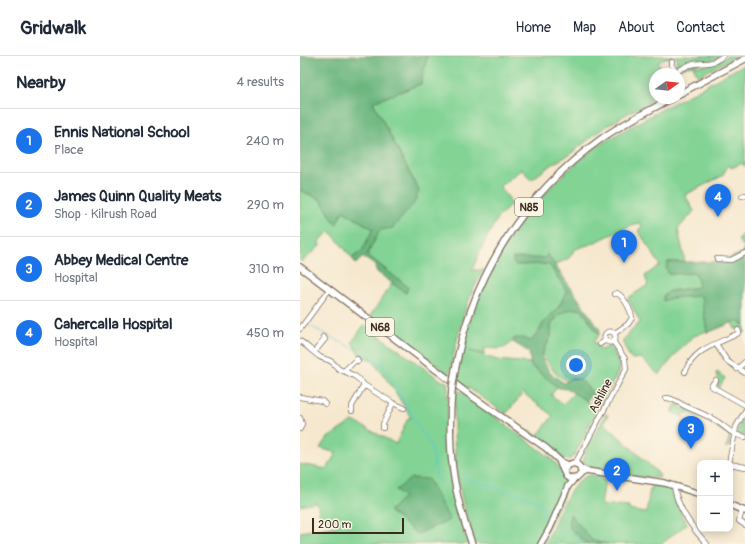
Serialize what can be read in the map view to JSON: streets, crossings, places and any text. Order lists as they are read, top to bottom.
{
  "streets": {
    "main road": ["N85", "N68"],
    "street": ["Ashline"]
  },
  "crossings": [
    ["N68", "Ashline"]
  ],
  "scale_bar": "200 m",
  "north": "right",
  "page": {
    "header": "Gridwalk",
    "nav": [
      "Home",
      "Map",
      "About",
      "Contact"
    ],
    "heading": ["Nearby", "4 results"],
    "list": [
      {
        "mark": "1",
        "name": "Ennis National School",
        "note": "Place",
        "value": "240 m"
      },
      {
        "mark": "2",
        "name": "James Quinn Quality Meats",
        "note": "Shop · Kilrush Road",
        "value": "290 m"
      },
      {
        "mark": "3",
        "name": "Abbey Medical Centre",
        "note": "Hospital",
        "value": "310 m"
      },
      {
        "mark": "4",
        "name": "Cahercalla Hospital",
        "note": "Hospital",
        "value": "450 m"
      }
    ],
    "pins": [
      "4",
      "1",
      "3",
      "2"
    ],
    "map_buttons": ["+", "−"],
    "scale": "200 m"
  }
}
